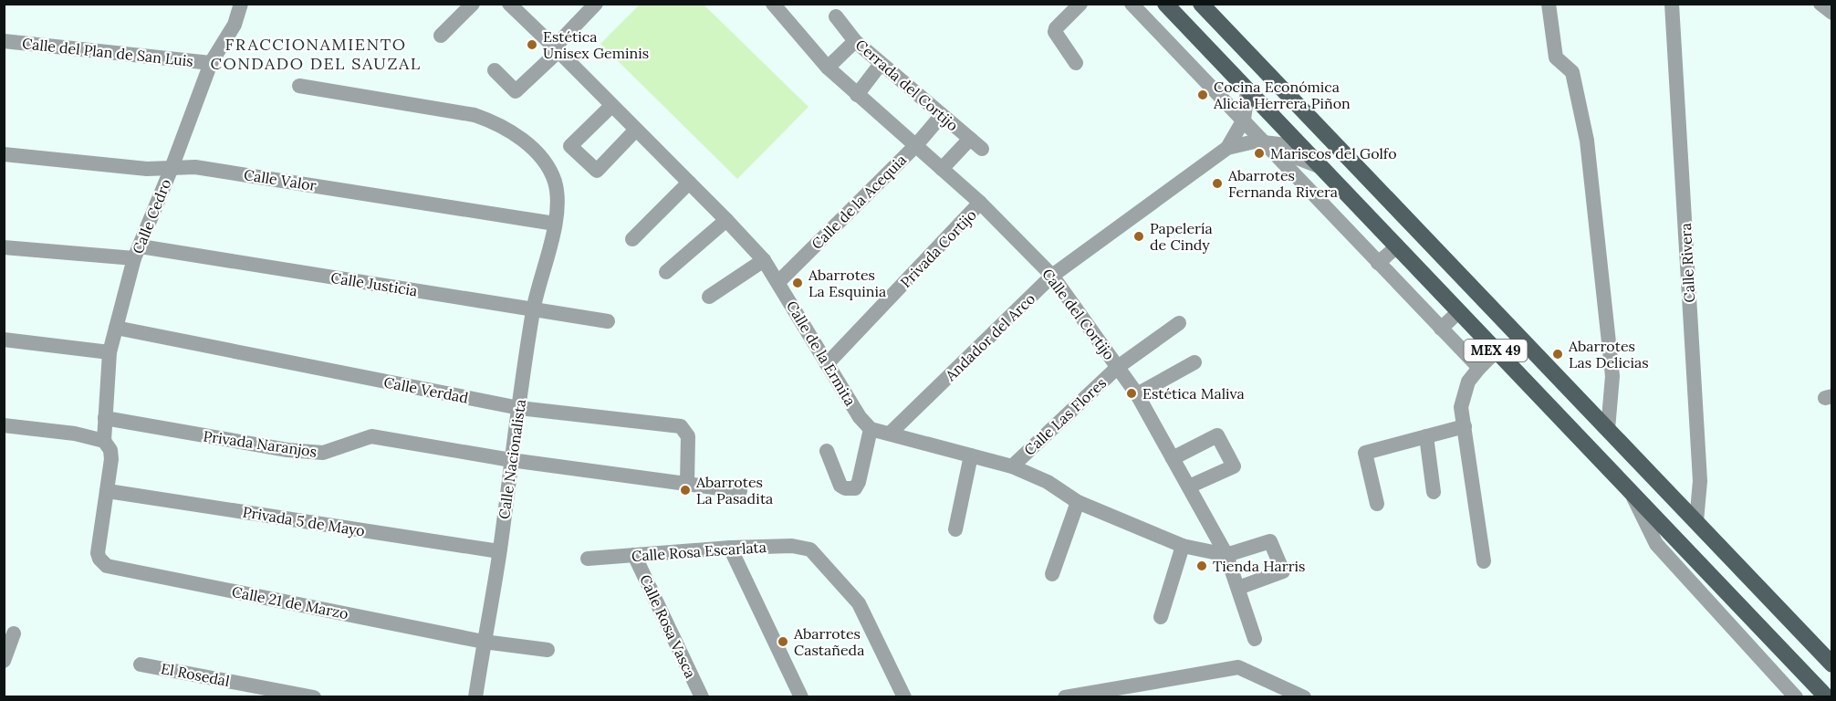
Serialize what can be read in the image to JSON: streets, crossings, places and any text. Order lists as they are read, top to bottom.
{
  "streets": {
    "main road": ["MEX 49"],
    "street": [
      "Calle del Plan de San Luis",
      "Cerrada del Cortijo",
      "Calle Valor",
      "Calle de la Acequia",
      "Calle Cedro",
      "Privada Cortijo",
      "Calle Rivera",
      "Calle Justicia",
      "Calle del Cortijo",
      "Andador del Arco",
      "Calle de la Ermita",
      "Calle Verdad",
      "Calle Las Flores",
      "Privada Naranjos",
      "Calle Nacionalista",
      "Privada 5 de Mayo",
      "Calle Rosa Escarlata",
      "Calle 21 de Marzo",
      "Calle Rosa Vasca",
      "El Rosedal"
    ]
  },
  "crossings": [
    ["Calle del Plan de San Luis", "Calle Cedro"],
    ["Cerrada del Cortijo", "Calle de la Acequia"],
    ["Calle Valor", "Calle Cedro"],
    ["Calle Valor", "Calle Nacionalista"],
    ["Calle de la Acequia", "Calle del Cortijo"],
    ["Calle de la Acequia", "Calle de la Ermita"],
    ["Calle Cedro", "Calle Justicia"],
    ["Calle Cedro", "Calle Verdad"],
    ["Calle Cedro", "Privada Naranjos"],
    ["Calle Cedro", "Privada 5 de Mayo"],
    ["Calle Cedro", "Calle 21 de Marzo"],
    ["Privada Cortijo", "Calle del Cortijo"],
    ["Privada Cortijo", "Calle de la Ermita"],
    ["Calle Rivera", "MEX 49"],
    ["Calle Justicia", "Calle Nacionalista"],
    ["Calle del Cortijo", "Andador del Arco"],
    ["Calle del Cortijo", "Calle Las Flores"],
    ["Andador del Arco", "MEX 49"],
    ["Calle Verdad", "Privada Naranjos"],
    ["Calle Verdad", "Calle Nacionalista"],
    ["Privada Naranjos", "Calle Nacionalista"],
    ["Calle Nacionalista", "Privada 5 de Mayo"],
    ["Calle Nacionalista", "Calle 21 de Marzo"],
    ["Calle Rosa Escarlata", "Calle Rosa Vasca"]
  ],
  "districts": ["FRACCIONAMIENTO CONDADO DEL SAUZAL"],
  "places": [
    "Estética Unisex Geminis",
    "Cocina Económica Alicia Herrera Piñon",
    "Mariscos del Golfo",
    "Abarrotes Fernanda Rivera",
    "Papelería de Cindy",
    "Abarrotes La Esquinia",
    "Abarrotes Las Delicias",
    "Estética Maliva",
    "Abarrotes La Pasadita",
    "Tienda Harris",
    "Abarrotes Castañeda"
  ]
}
